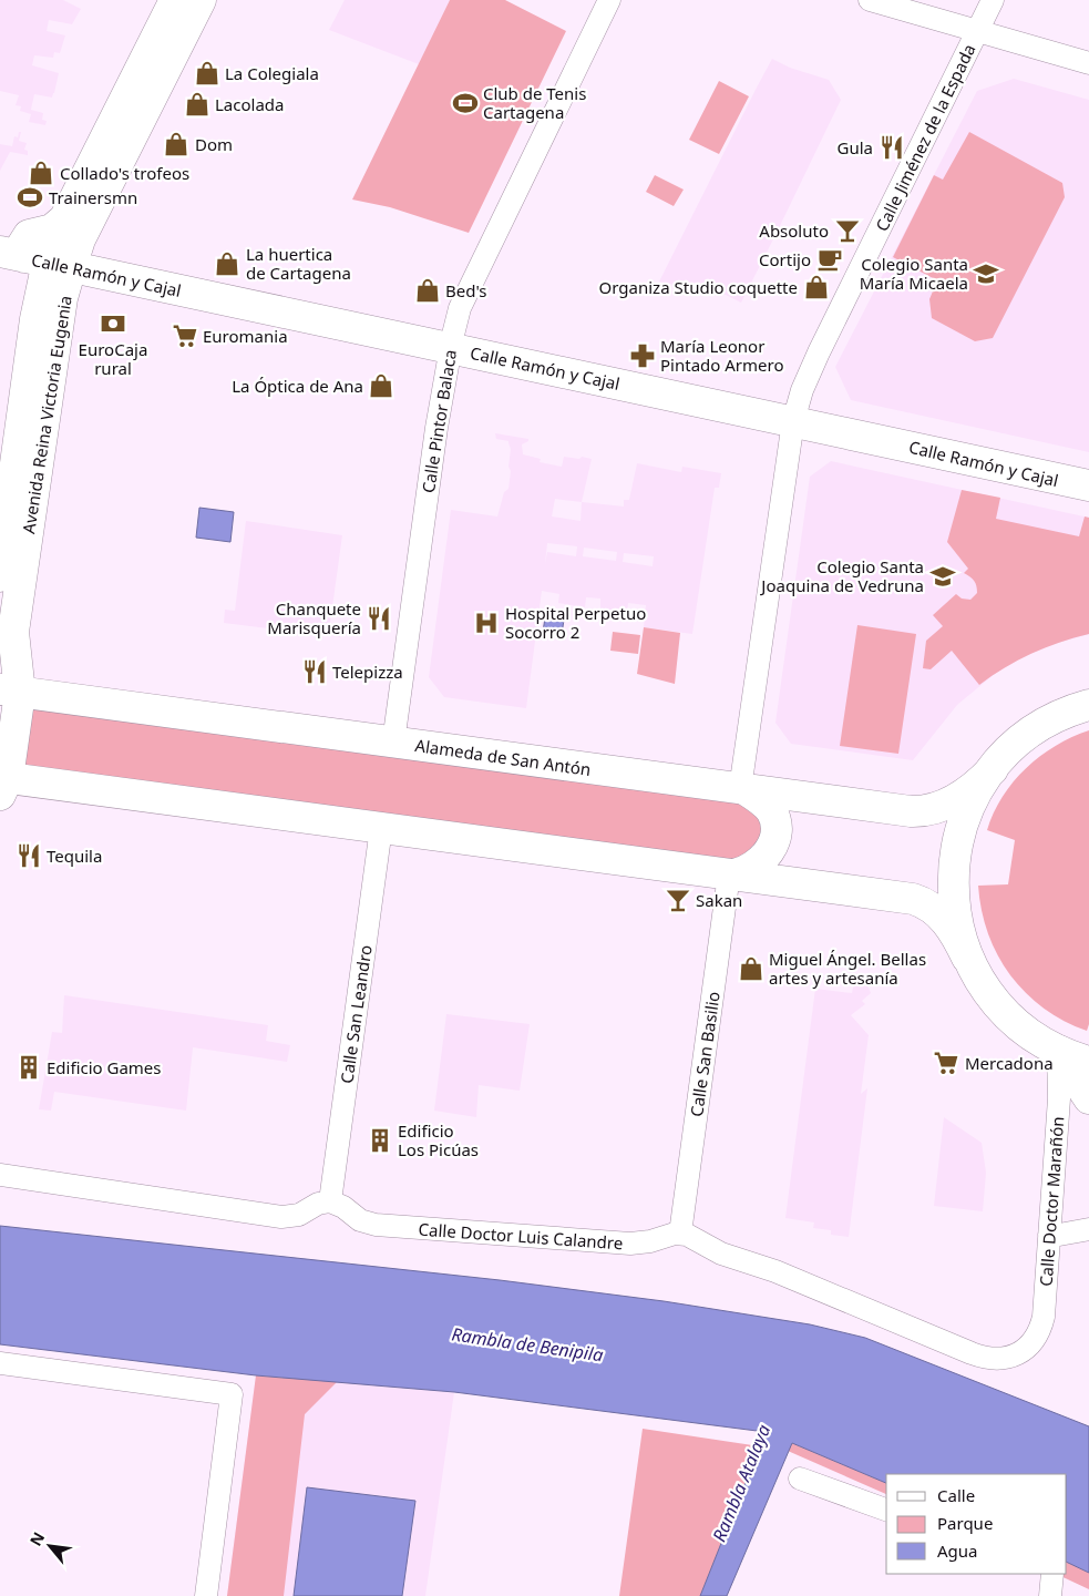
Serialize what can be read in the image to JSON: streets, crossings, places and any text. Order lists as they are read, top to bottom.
{
  "streets": {
    "main road": ["Calle Ramón y Cajal", "Avenida Reina Victoria Eugenia", "Alameda de San Antón"],
    "street": [
      "Calle Jiménez de la Espada",
      "Calle Pintor Balaca",
      "Calle San Leandro",
      "Calle San Basilio",
      "Calle Doctor Marañón",
      "Calle Doctor Luis Calandre"
    ]
  },
  "crossings": [
    ["Calle Jiménez de la Espada", "Calle Ramón y Cajal"],
    ["Calle Jiménez de la Espada", "Alameda de San Antón"],
    ["Calle Ramón y Cajal", "Avenida Reina Victoria Eugenia"],
    ["Calle Ramón y Cajal", "Calle Pintor Balaca"],
    ["Avenida Reina Victoria Eugenia", "Alameda de San Antón"],
    ["Calle Pintor Balaca", "Alameda de San Antón"],
    ["Calle San Leandro", "Calle Doctor Luis Calandre"],
    ["Calle San Basilio", "Calle Doctor Marañón"],
    ["Calle San Basilio", "Calle Doctor Luis Calandre"],
    ["Calle Doctor Marañón", "Calle Doctor Luis Calandre"]
  ],
  "water": ["Rambla de Benipila", "Rambla Atalaya"],
  "places": {
    "shop": [
      "La Colegiala",
      "Lacolada",
      "Dom",
      "Collado's trofeos",
      "La huertica de Cartagena",
      "Organiza Studio coquette",
      "Bed's",
      "La Óptica de Ana",
      "Miguel Ángel. Bellas artes y artesanía"
    ],
    "sports": ["Club de Tenis Cartagena", "Trainersmn"],
    "restaurant": [
      "Gula",
      "Chanquete Marisquería",
      "Telepizza",
      "Tequila"
    ],
    "bar": ["Absoluto", "Sakan"],
    "cafe": ["Cortijo"],
    "school or university": ["Colegio Santa María Micaela", "Colegio Santa Joaquina de Vedruna"],
    "bank": ["EuroCaja rural"],
    "supermarket": ["Euromania", "Mercadona"],
    "pharmacy": ["María Leonor Pintado Armero"],
    "hospital": ["Hospital Perpetuo Socorro 2"],
    "building": ["Edificio Games", "Edificio Los Picúas"]
  },
  "legend": ["Calle", "Parque", "Agua"],
  "north": "top left"
}
